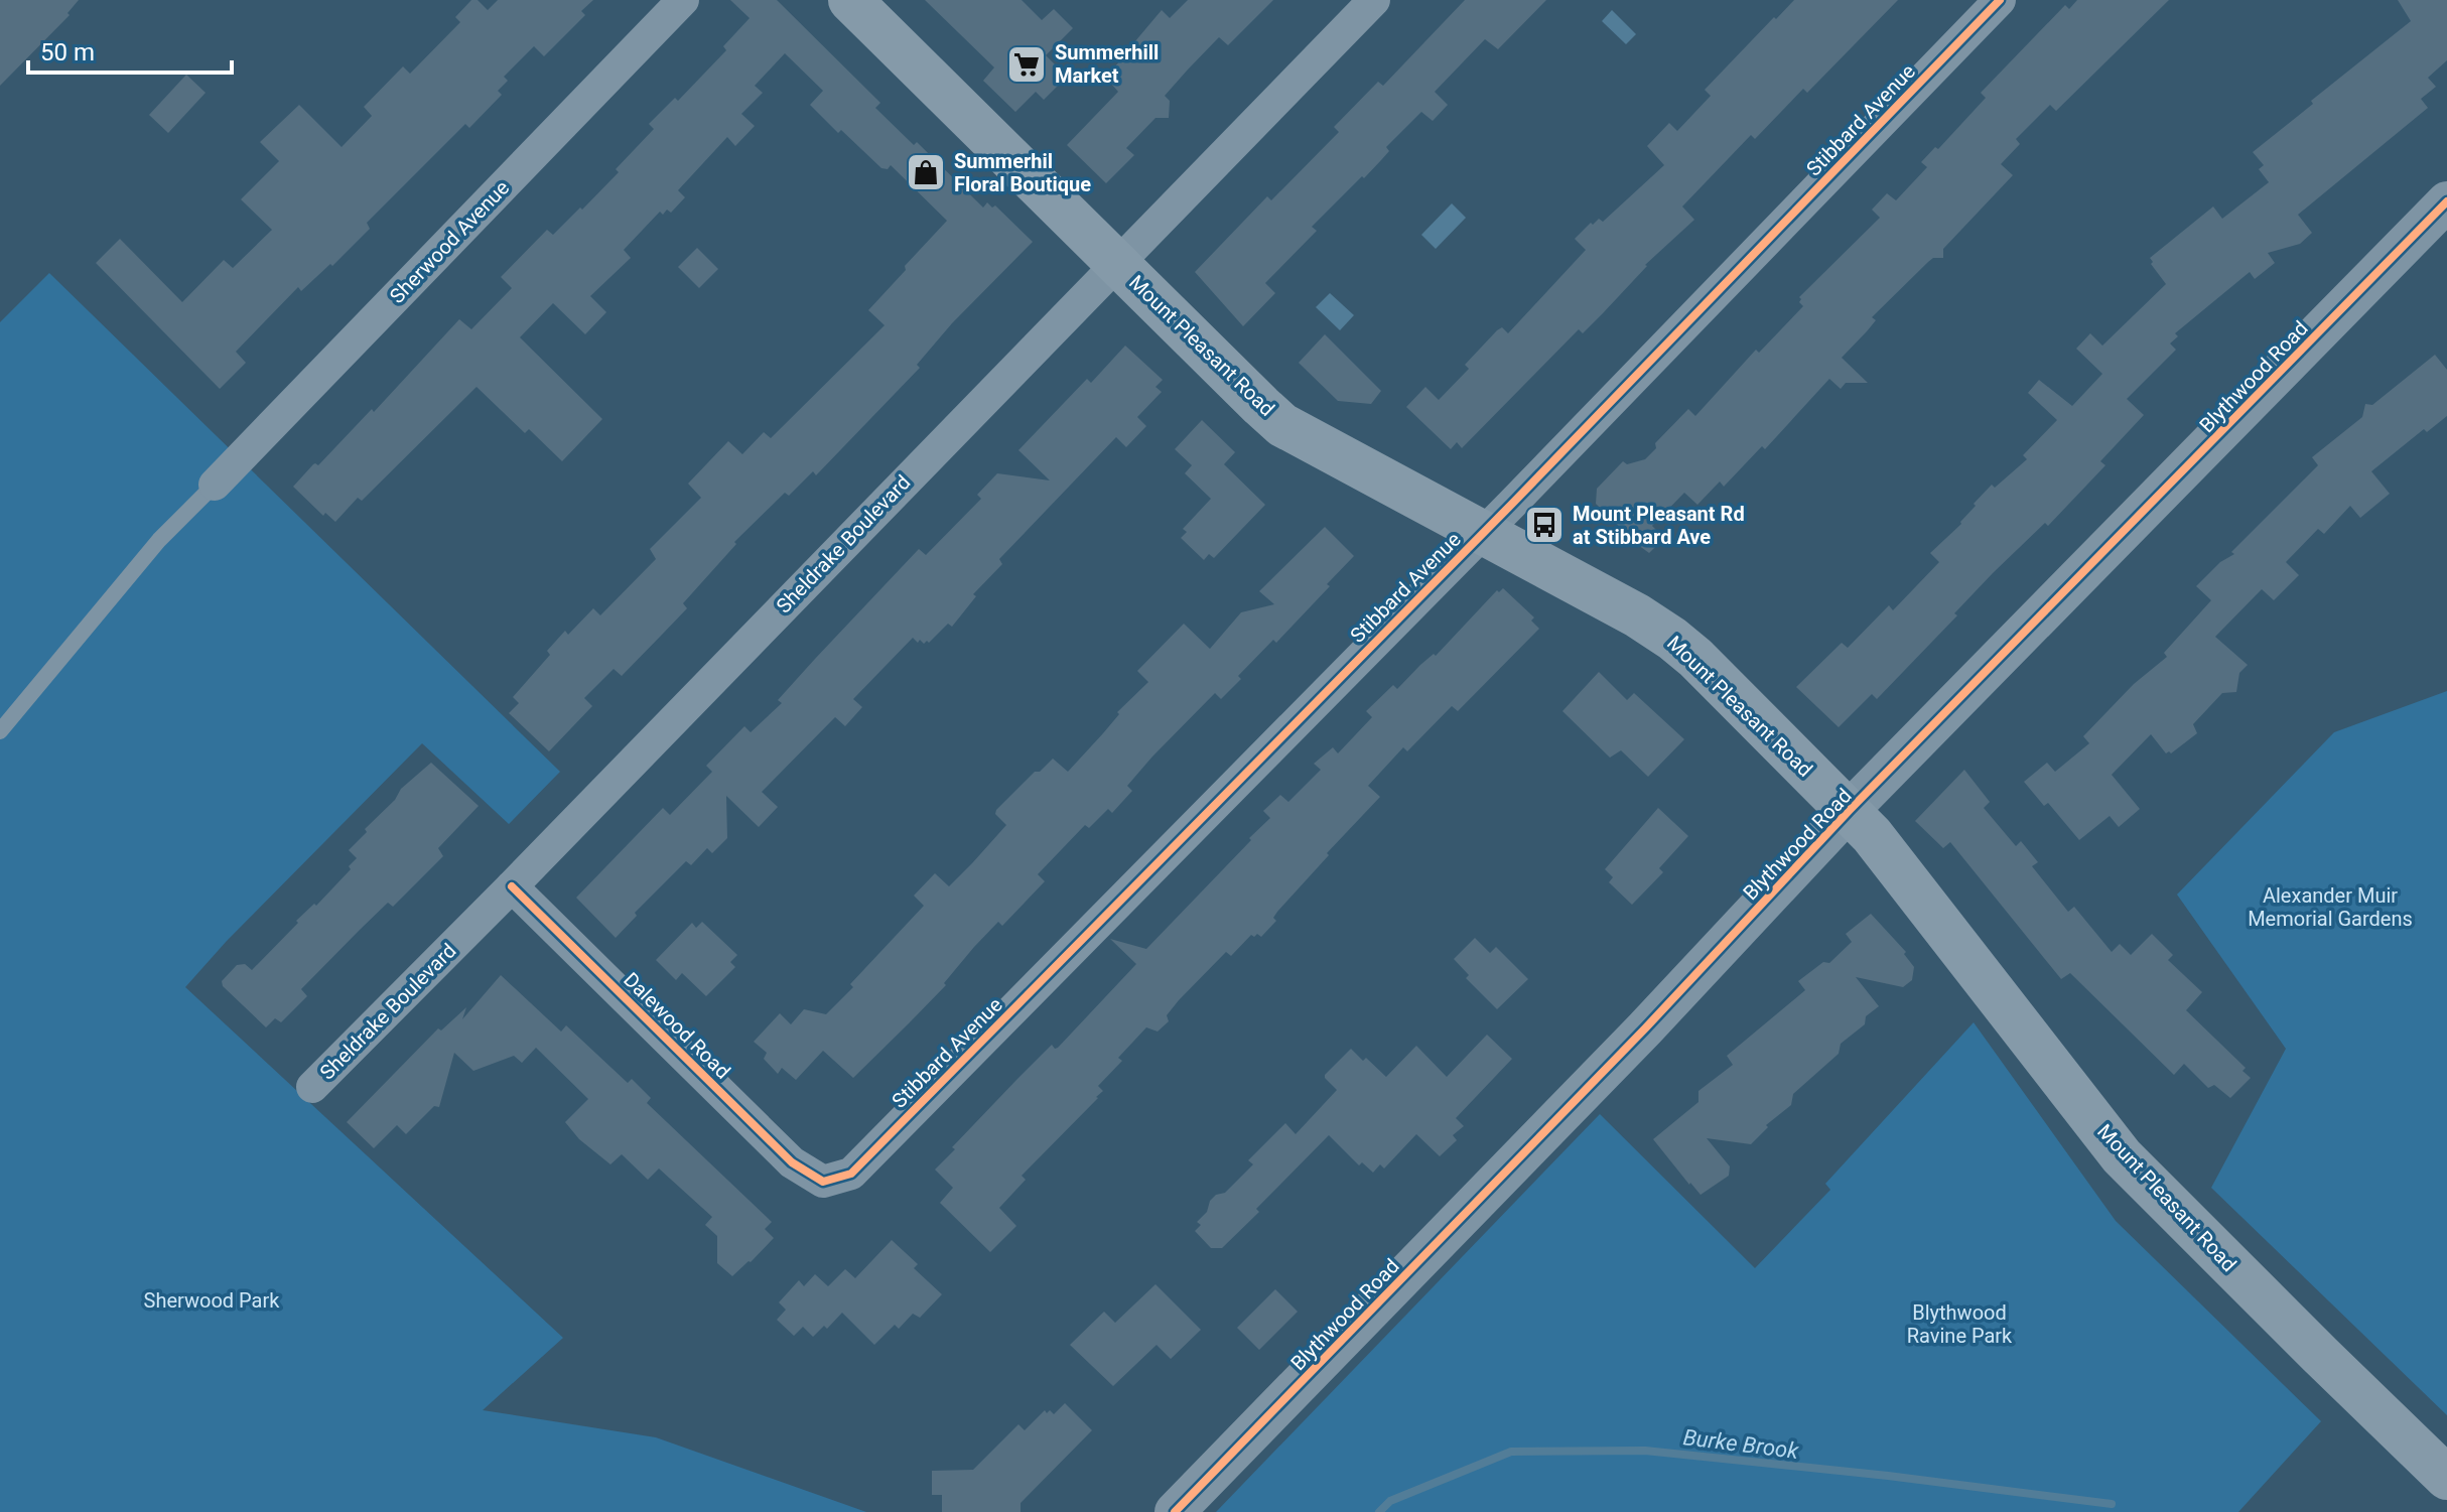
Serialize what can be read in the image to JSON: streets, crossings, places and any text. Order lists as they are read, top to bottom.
{
  "streets": {
    "main road": ["Mount Pleasant Road"],
    "street": [
      "Stibbard Avenue",
      "Sherwood Avenue",
      "Blythwood Road",
      "Sheldrake Boulevard",
      "Dalewood Road"
    ]
  },
  "crossings": [
    ["Stibbard Avenue", "Mount Pleasant Road"],
    ["Stibbard Avenue", "Dalewood Road"],
    ["Mount Pleasant Road", "Blythwood Road"],
    ["Mount Pleasant Road", "Sheldrake Boulevard"],
    ["Sheldrake Boulevard", "Dalewood Road"]
  ],
  "water": ["Burke Brook"],
  "parks": ["Alexander Muir Memorial Gardens", "Sherwood Park", "Blythwood Ravine Park"],
  "places": {
    "supermarket": ["Summerhill Market"],
    "shop": ["Summerhil Floral Boutique"],
    "bus stop": ["Mount Pleasant Rd at Stibbard Ave"]
  },
  "scale_bar": "50 m"
}
